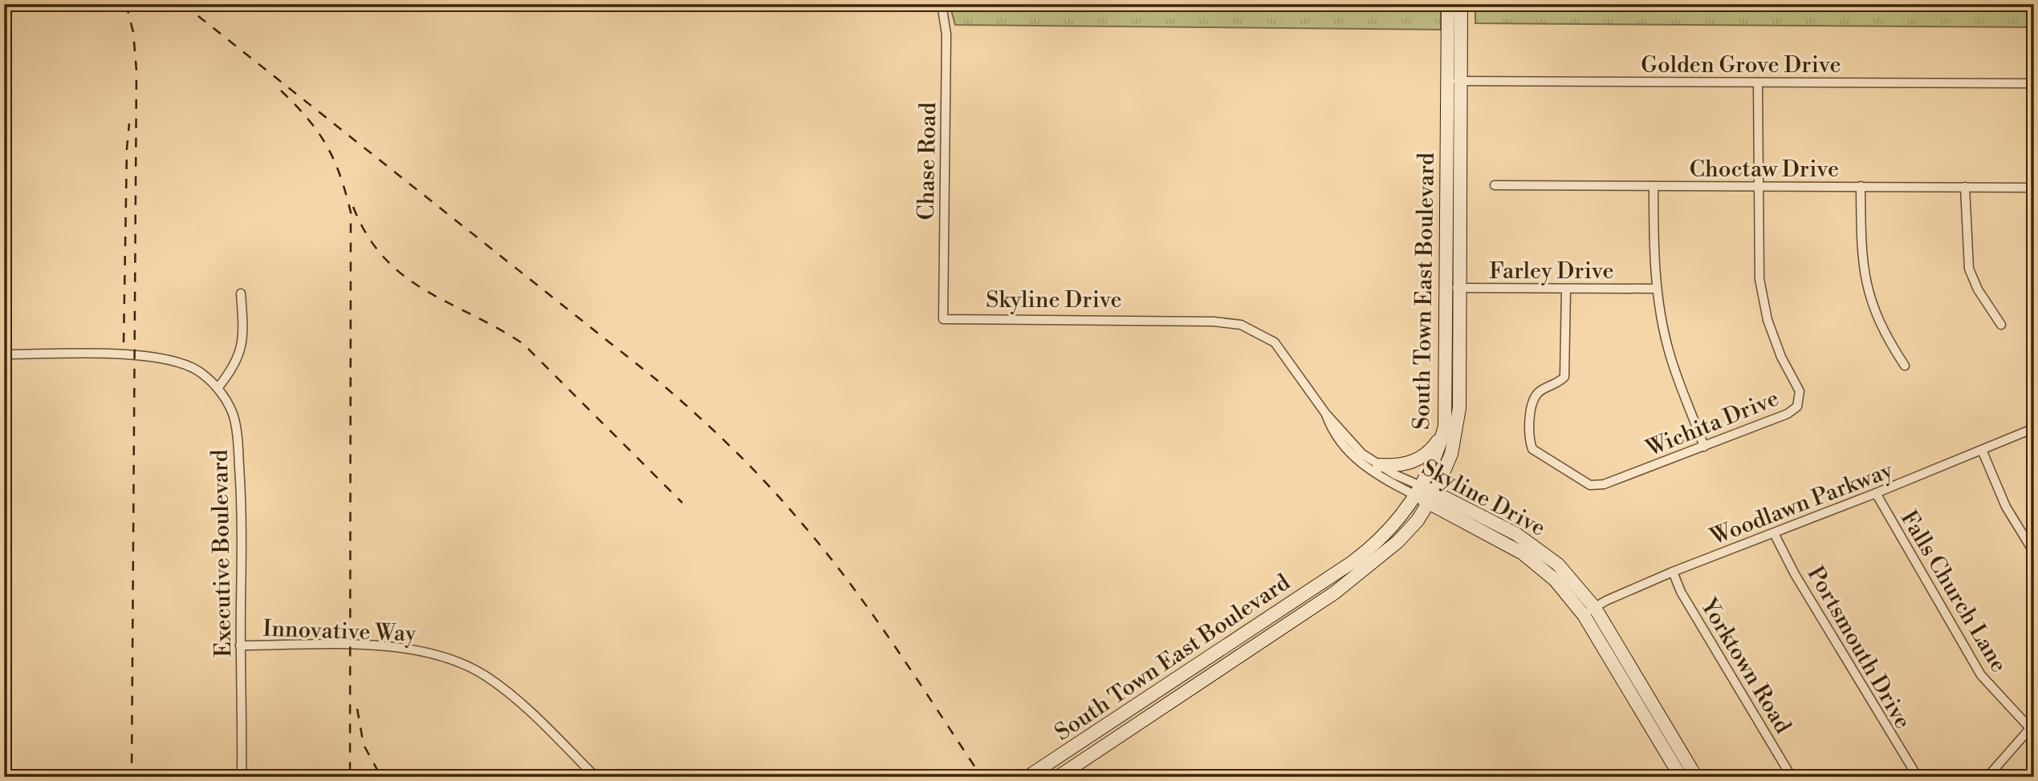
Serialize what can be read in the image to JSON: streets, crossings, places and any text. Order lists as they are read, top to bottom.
{
  "streets": {
    "main road": ["South Town East Boulevard", "Skyline Drive"],
    "street": [
      "Golden Grove Drive",
      "Chase Road",
      "Choctaw Drive",
      "Farley Drive",
      "Wichita Drive",
      "Woodlawn Parkway",
      "Executive Boulevard",
      "Falls Church Lane",
      "Innovative Way",
      "Portsmouth Drive",
      "Yorktown Road"
    ]
  },
  "crossings": [
    ["Golden Grove Drive", "South Town East Boulevard"],
    ["Golden Grove Drive", "Wichita Drive"],
    ["Chase Road", "Skyline Drive"],
    ["Choctaw Drive", "Wichita Drive"],
    ["Farley Drive", "South Town East Boulevard"],
    ["Farley Drive", "Wichita Drive"],
    ["South Town East Boulevard", "Skyline Drive"],
    ["Skyline Drive", "Woodlawn Parkway"],
    ["Woodlawn Parkway", "Falls Church Lane"],
    ["Woodlawn Parkway", "Portsmouth Drive"],
    ["Woodlawn Parkway", "Yorktown Road"],
    ["Executive Boulevard", "Innovative Way"]
  ]
}
